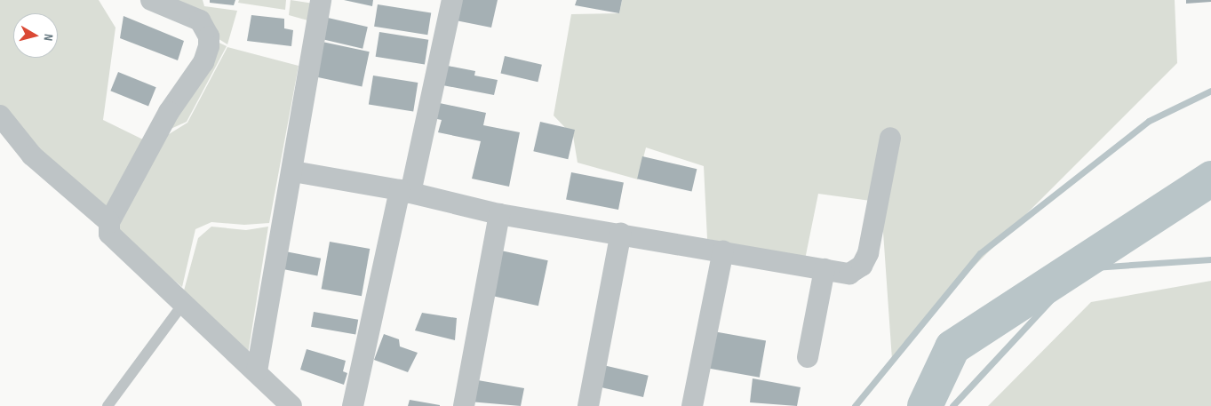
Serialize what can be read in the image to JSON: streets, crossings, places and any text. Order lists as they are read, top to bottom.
{
  "north": "right"
}
